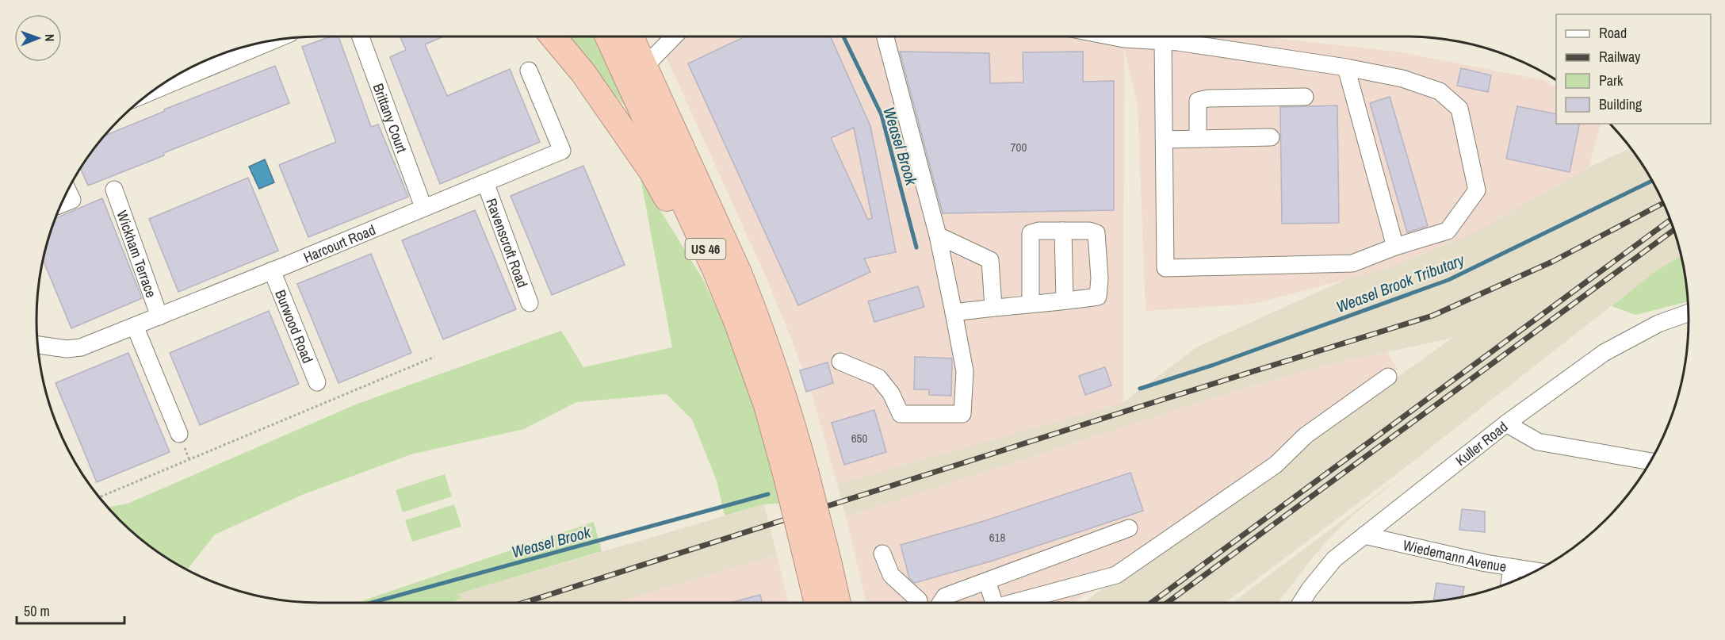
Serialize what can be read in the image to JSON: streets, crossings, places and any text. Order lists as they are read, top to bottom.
{
  "streets": {
    "highway": ["US 46"],
    "street": [
      "Brittany Court",
      "Harcourt Road",
      "Ravenscroft Road",
      "Wickham Terrace",
      "Burwood Road",
      "Kuller Road",
      "Wiedemann Avenue"
    ]
  },
  "crossings": [
    ["Brittany Court", "Harcourt Road"],
    ["Harcourt Road", "Ravenscroft Road"],
    ["Harcourt Road", "Wickham Terrace"],
    ["Harcourt Road", "Burwood Road"],
    ["Kuller Road", "Wiedemann Avenue"]
  ],
  "water": ["Weasel Brook", "Weasel Brook Tributary"],
  "house_numbers": ["700", "650", "618"],
  "legend": [
    "Road",
    "Railway",
    "Park",
    "Building"
  ],
  "scale_bar": "50 m",
  "north": "right"
}
